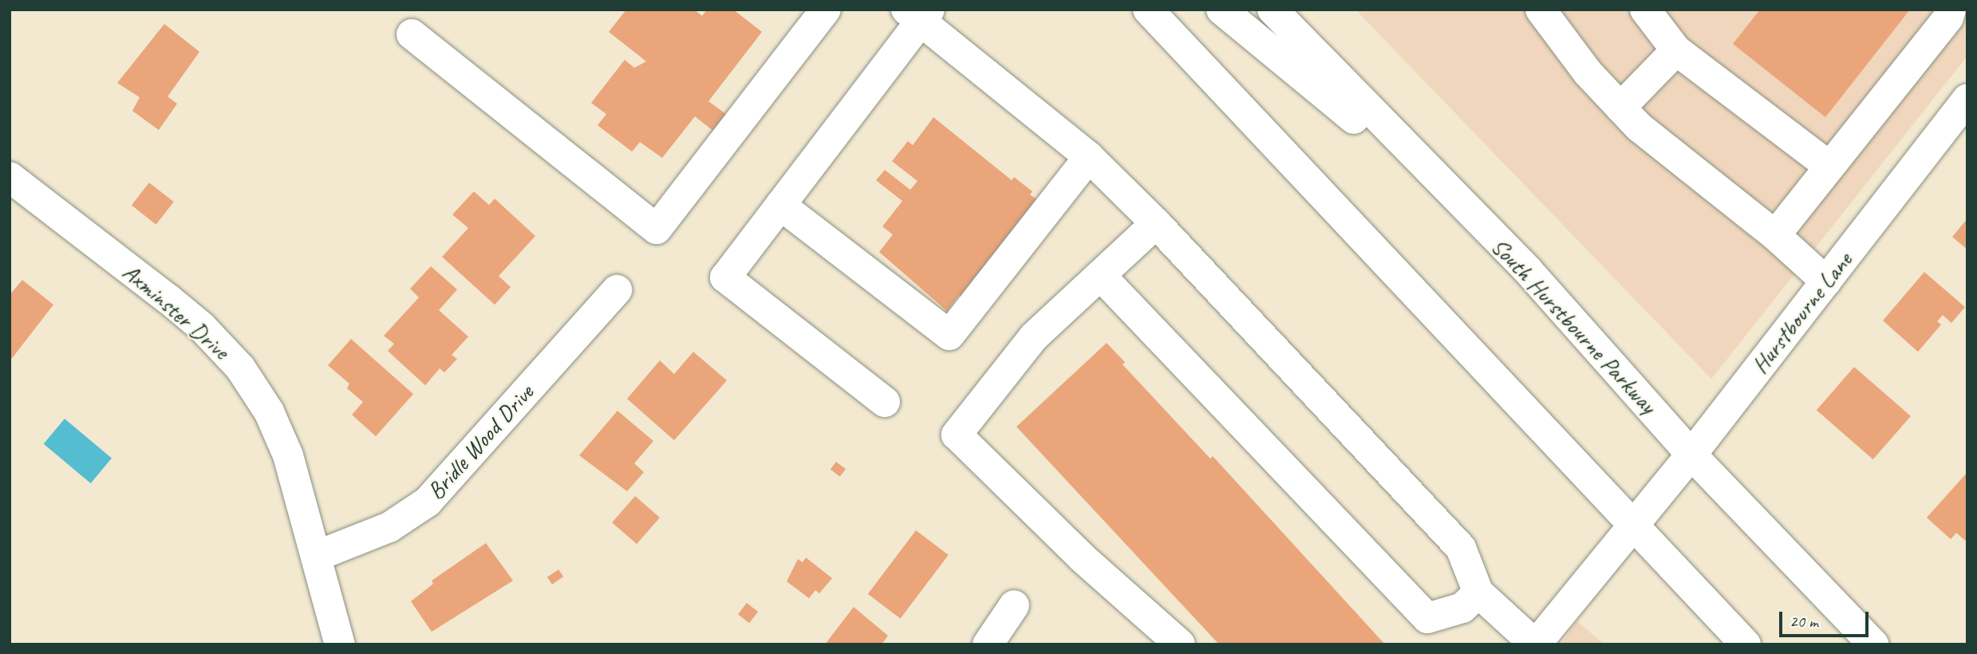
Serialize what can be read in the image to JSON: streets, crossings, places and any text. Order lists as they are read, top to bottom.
{
  "streets": {
    "main road": [
      "Axminster Drive",
      "Hurstbourne Lane",
      "South Hurstbourne Parkway",
      "Bridle Wood Drive"
    ]
  },
  "crossings": [
    ["Axminster Drive", "Bridle Wood Drive"],
    ["Hurstbourne Lane", "South Hurstbourne Parkway"]
  ],
  "scale_bar": "20 m"
}
